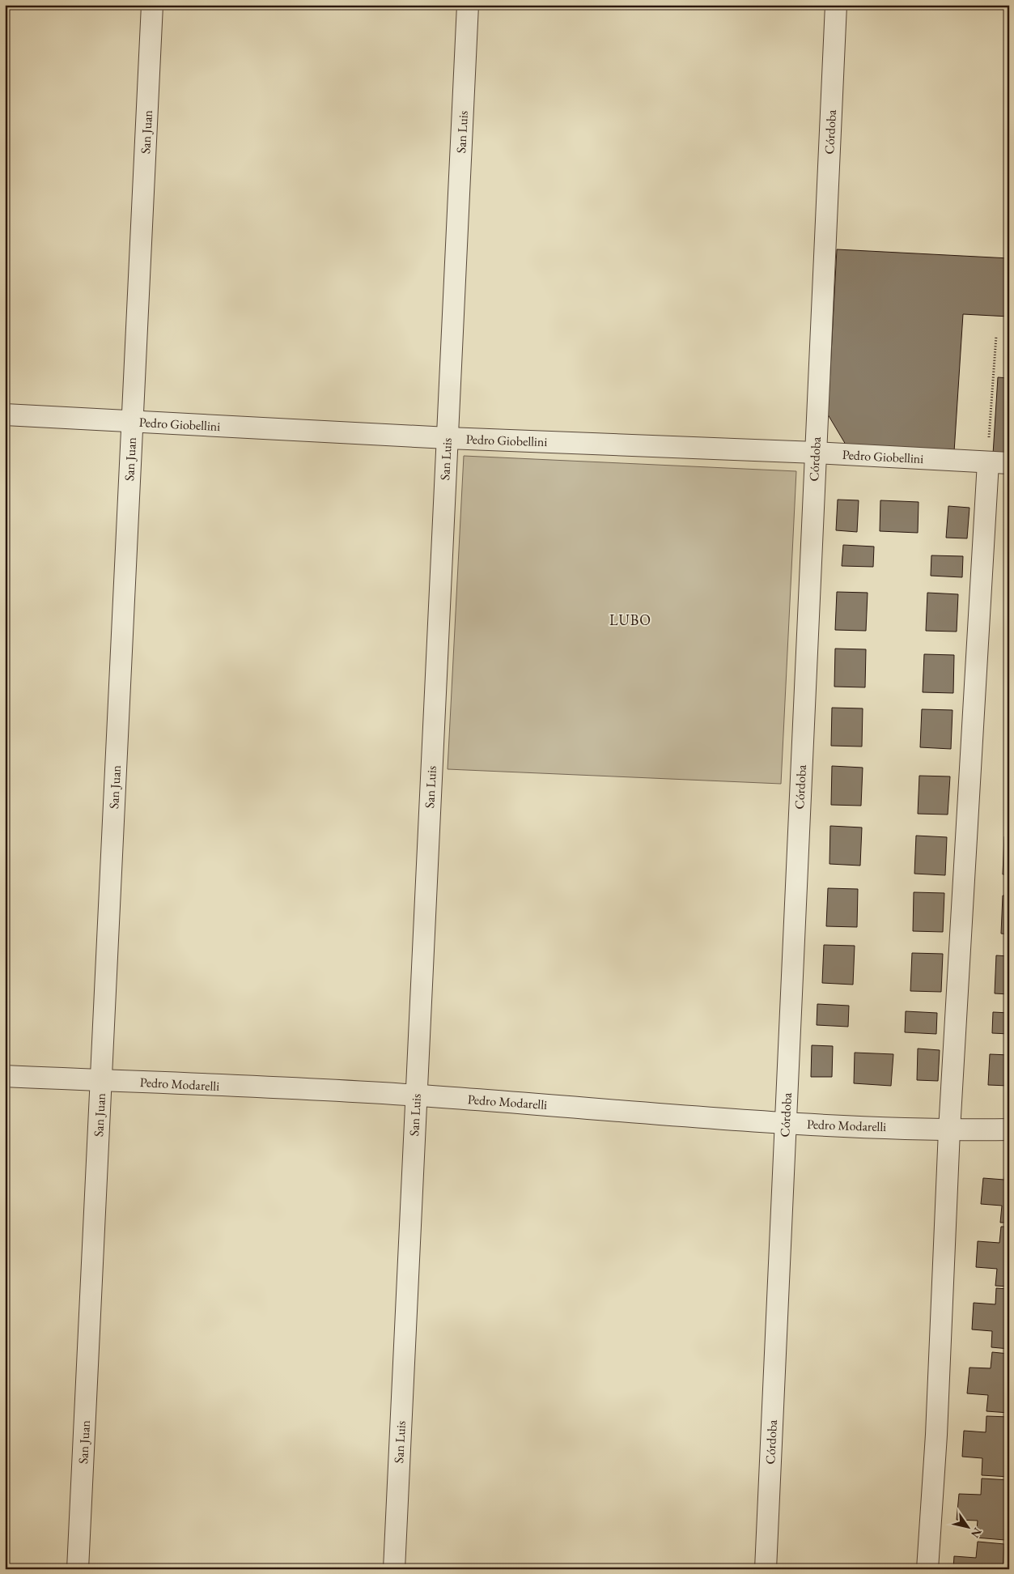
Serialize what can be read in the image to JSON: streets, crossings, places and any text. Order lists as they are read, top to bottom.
{
  "streets": {
    "street": [
      "San Juan",
      "San Luis",
      "Córdoba",
      "Pedro Giobellini",
      "Pedro Modarelli"
    ]
  },
  "crossings": [
    ["San Juan", "Pedro Giobellini"],
    ["San Juan", "Pedro Modarelli"],
    ["San Luis", "Pedro Giobellini"],
    ["San Luis", "Pedro Modarelli"],
    ["Córdoba", "Pedro Giobellini"],
    ["Córdoba", "Pedro Modarelli"]
  ],
  "districts": ["LUBO"],
  "north": "bottom right"
}
